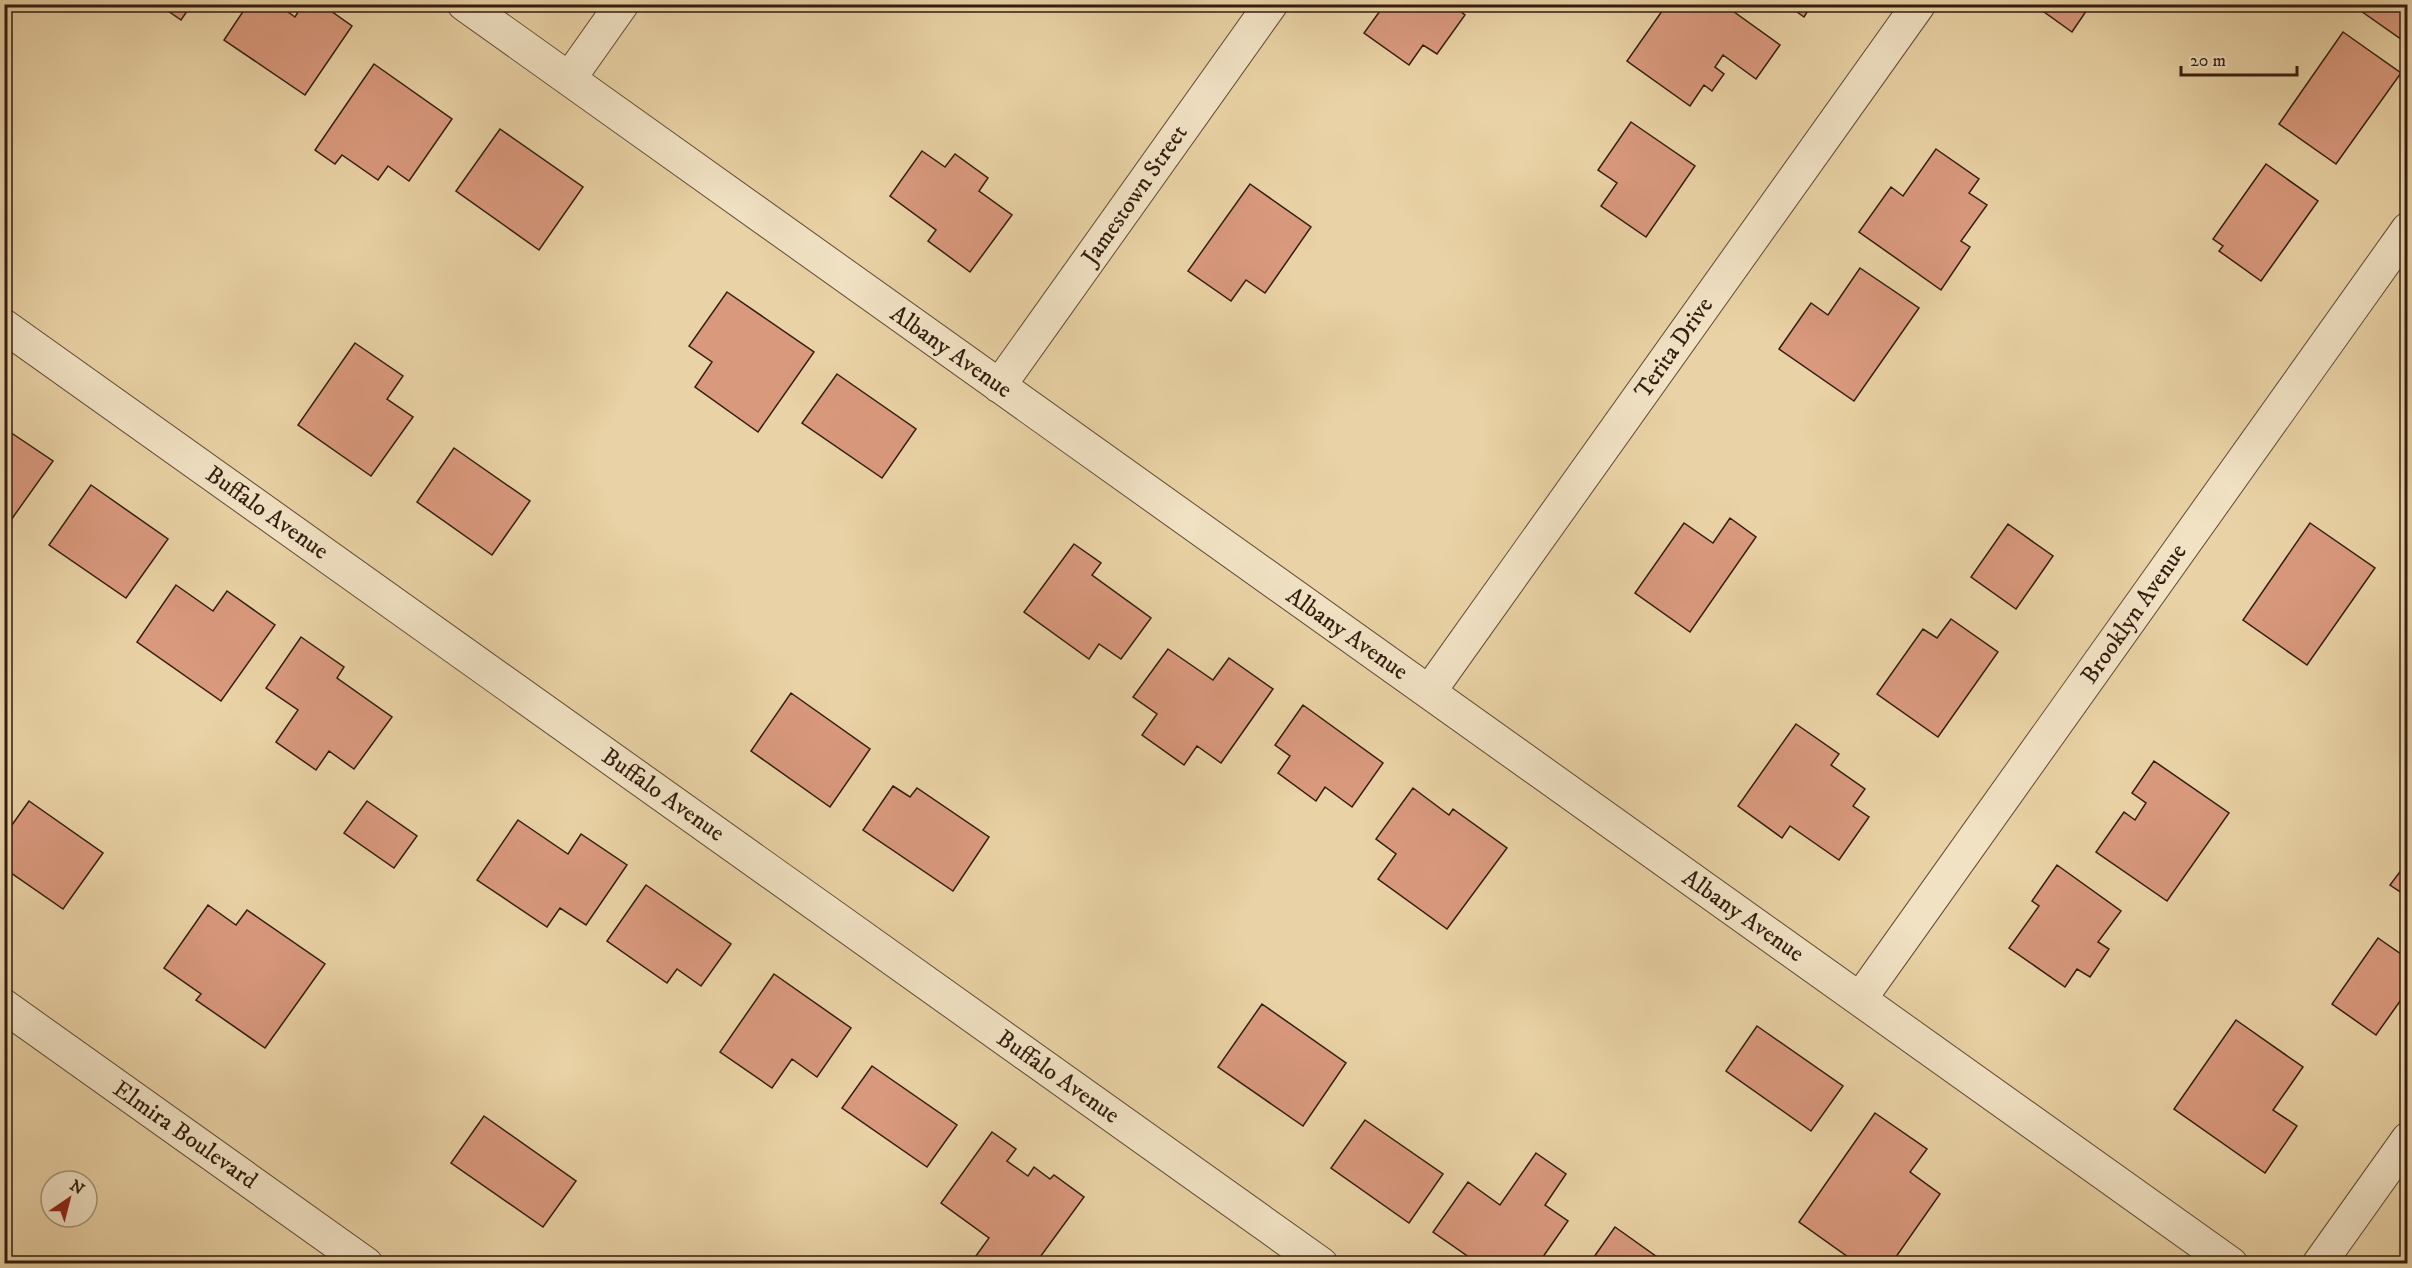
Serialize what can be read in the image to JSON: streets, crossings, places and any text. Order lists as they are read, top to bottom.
{
  "streets": {
    "street": [
      "Jamestown Street",
      "Terita Drive",
      "Albany Avenue",
      "Buffalo Avenue",
      "Brooklyn Avenue",
      "Elmira Boulevard"
    ]
  },
  "crossings": [
    ["Jamestown Street", "Albany Avenue"],
    ["Terita Drive", "Albany Avenue"],
    ["Albany Avenue", "Brooklyn Avenue"]
  ],
  "scale_bar": "20 m",
  "north": "top right"
}
